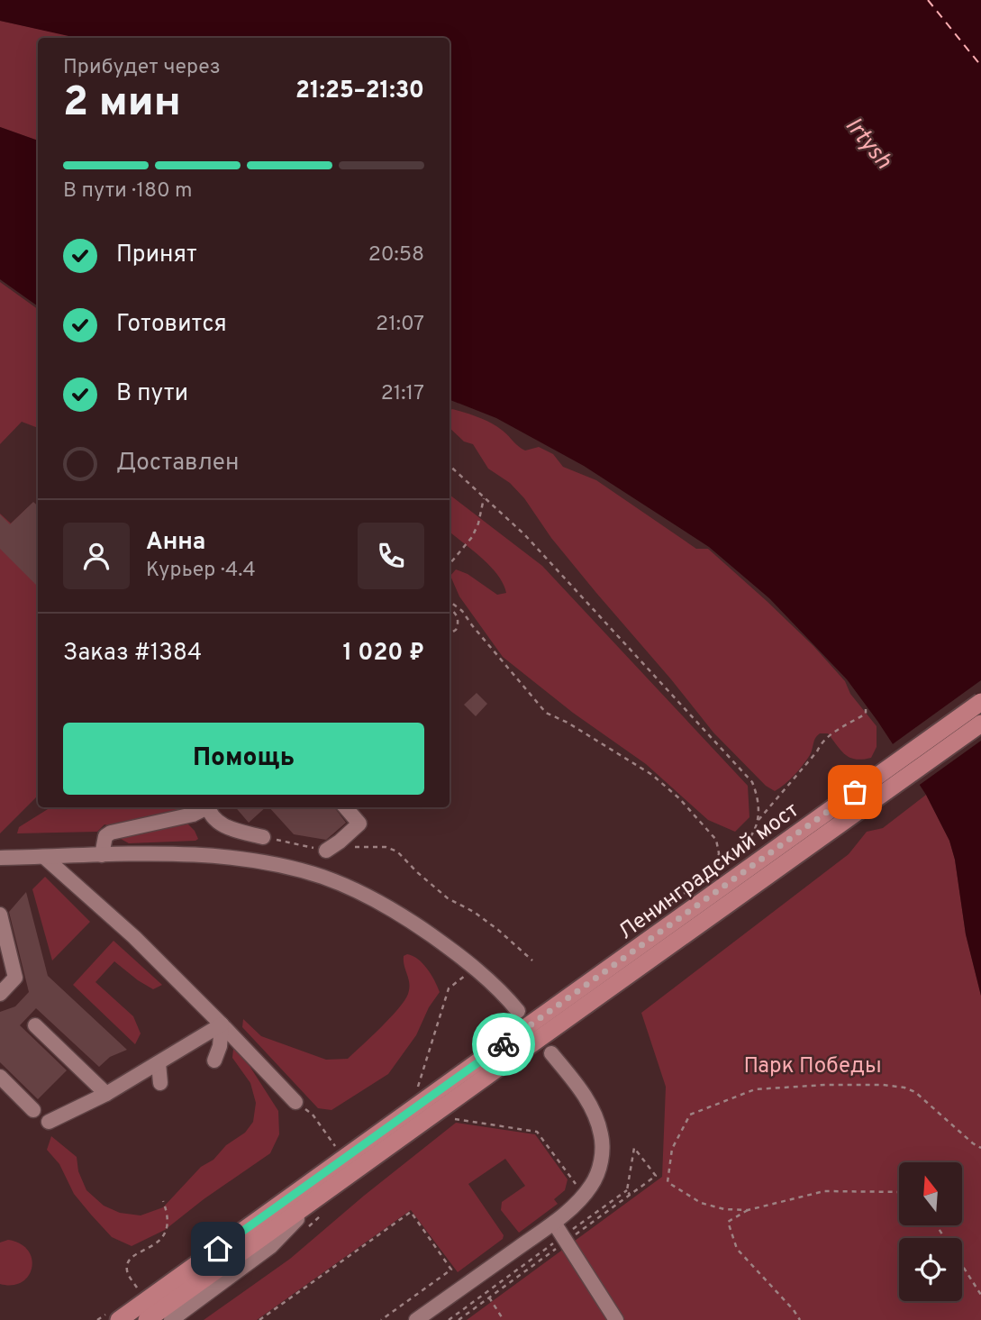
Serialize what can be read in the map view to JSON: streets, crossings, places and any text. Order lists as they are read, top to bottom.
{
  "streets": {
    "main road": ["Ленинградский мост"]
  },
  "water": ["Irtysh"],
  "parks": ["Парк Победы"],
  "north": "top",
  "page": {
    "heading": ["2 мин", "Прибудет через", "21:25–21:30"],
    "panel": [
      "Анна",
      "Курьер · 4.4",
      "Заказ #1384",
      "1 020 ₽"
    ],
    "bar": "В пути · 180 m",
    "list": [
      ["Принят", "20:58"],
      ["Готовится", "21:07"],
      ["В пути", "21:17"],
      "Доставлен"
    ],
    "buttons": "Помощь"
  }
}
